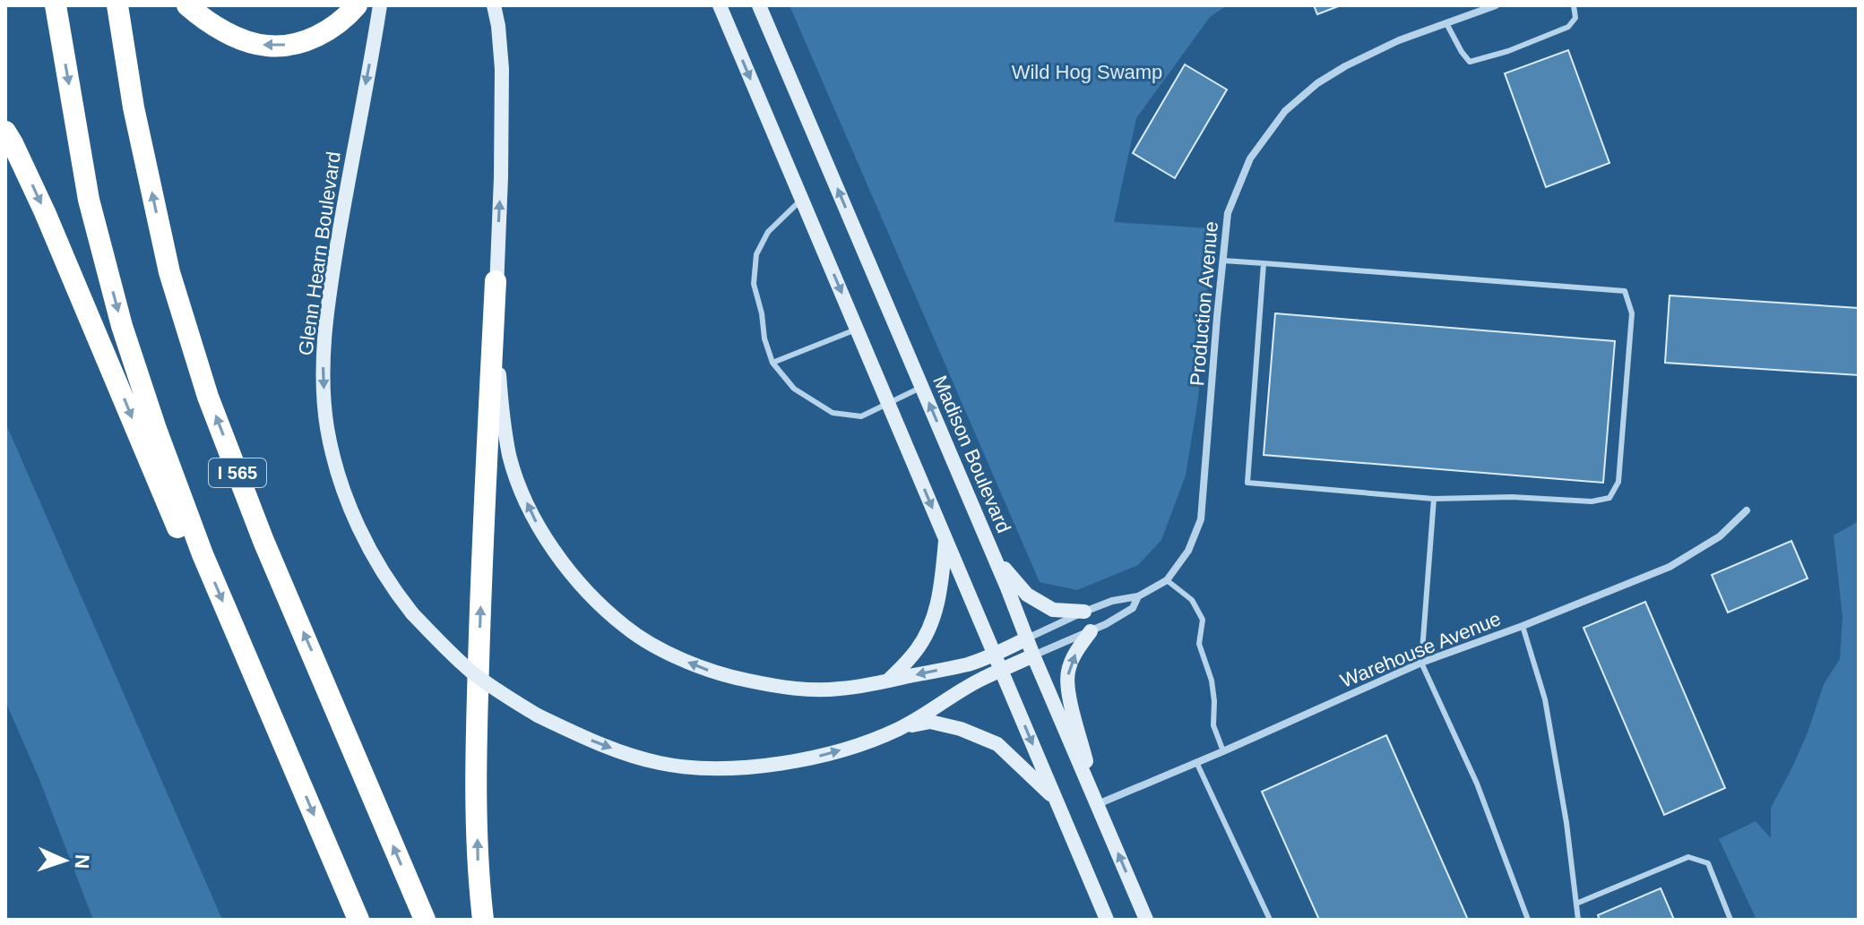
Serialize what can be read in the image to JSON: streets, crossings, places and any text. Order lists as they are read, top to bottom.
{
  "streets": {
    "highway": ["I 565"],
    "main road": ["Glenn Hearn Boulevard", "Madison Boulevard"],
    "street": ["Production Avenue", "Warehouse Avenue"]
  },
  "crossings": [
    ["Glenn Hearn Boulevard", "Production Avenue"],
    ["Glenn Hearn Boulevard", "Madison Boulevard"],
    ["Production Avenue", "Madison Boulevard"],
    ["Madison Boulevard", "Warehouse Avenue"]
  ],
  "parks": ["Wild Hog Swamp"],
  "north": "right"
}
